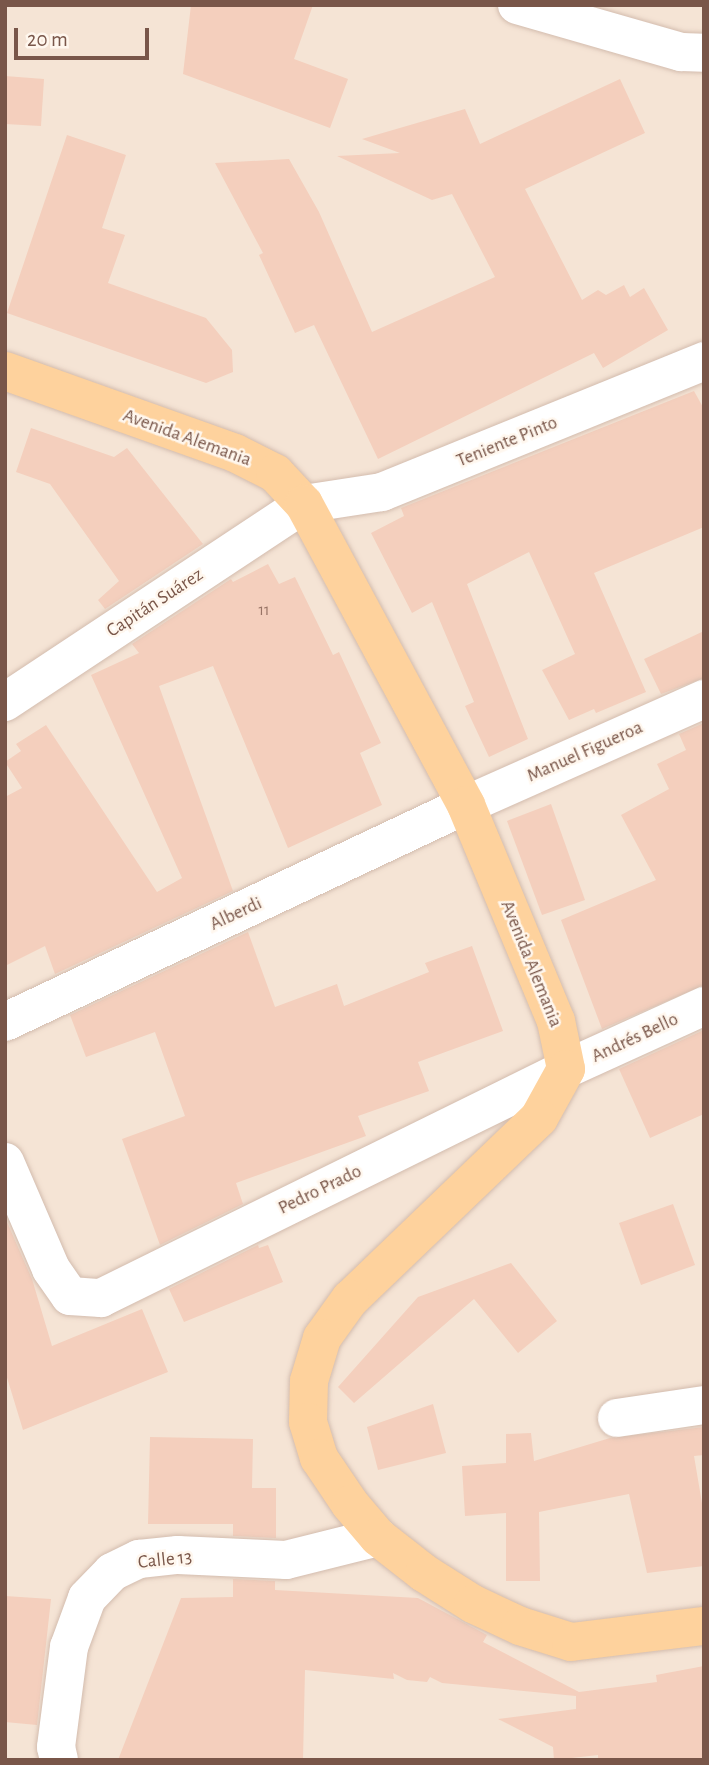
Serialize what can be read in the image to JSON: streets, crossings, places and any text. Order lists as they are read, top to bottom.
{
  "streets": {
    "main road": ["Avenida Alemania"],
    "street": [
      "Teniente Pinto",
      "Capitán Suárez",
      "Manuel Figueroa",
      "Alberdi",
      "Andrés Bello",
      "Pedro Prado",
      "Calle 13"
    ]
  },
  "crossings": [
    ["Avenida Alemania", "Teniente Pinto"],
    ["Avenida Alemania", "Capitán Suárez"],
    ["Avenida Alemania", "Manuel Figueroa"],
    ["Avenida Alemania", "Alberdi"],
    ["Avenida Alemania", "Andrés Bello"],
    ["Avenida Alemania", "Pedro Prado"],
    ["Teniente Pinto", "Capitán Suárez"],
    ["Manuel Figueroa", "Alberdi"],
    ["Andrés Bello", "Pedro Prado"]
  ],
  "house_numbers": ["11"],
  "scale_bar": "20 m"
}
